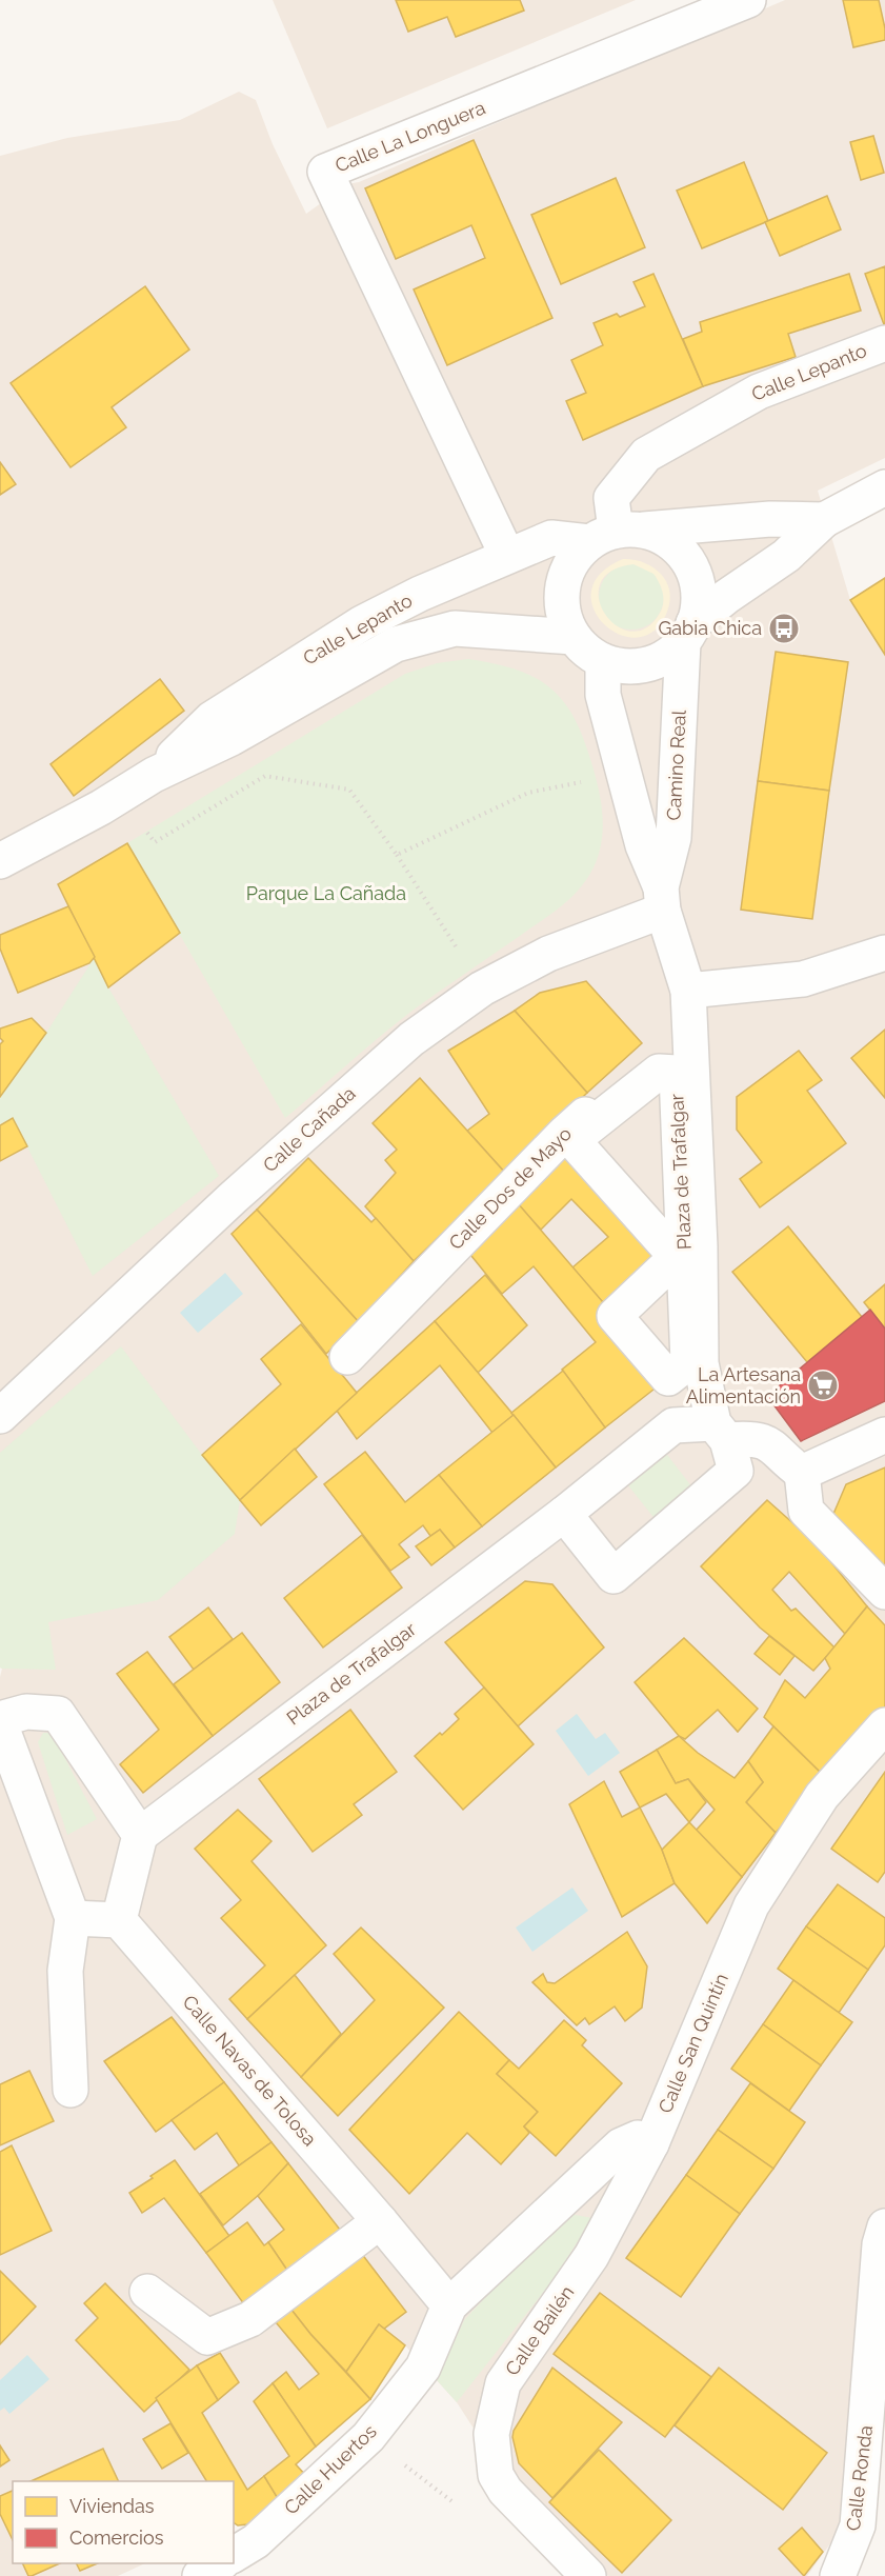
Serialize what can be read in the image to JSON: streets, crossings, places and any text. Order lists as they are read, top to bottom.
{
  "streets": {
    "street": [
      "Calle La Longuera",
      "Calle Lepanto",
      "Camino Real",
      "Calle Cañada",
      "Plaza de Trafalgar",
      "Calle Dos de Mayo",
      "Calle San Quintín",
      "Calle Navas de Tolosa",
      "Calle Bailén",
      "Calle Huertos",
      "Calle Ronda"
    ]
  },
  "crossings": [
    ["Calle La Longuera", "Calle Lepanto"],
    ["Calle Lepanto", "Camino Real"],
    ["Camino Real", "Calle Cañada"],
    ["Camino Real", "Plaza de Trafalgar"],
    ["Camino Real", "Calle Dos de Mayo"],
    ["Calle San Quintín", "Calle Bailén"],
    ["Calle Navas de Tolosa", "Calle Huertos"]
  ],
  "parks": ["Parque La Cañada"],
  "places": {
    "bus stop": ["Gabia Chica"],
    "supermarket": ["La Artesana Alimentación"]
  },
  "legend": ["Viviendas", "Comercios"]
}
